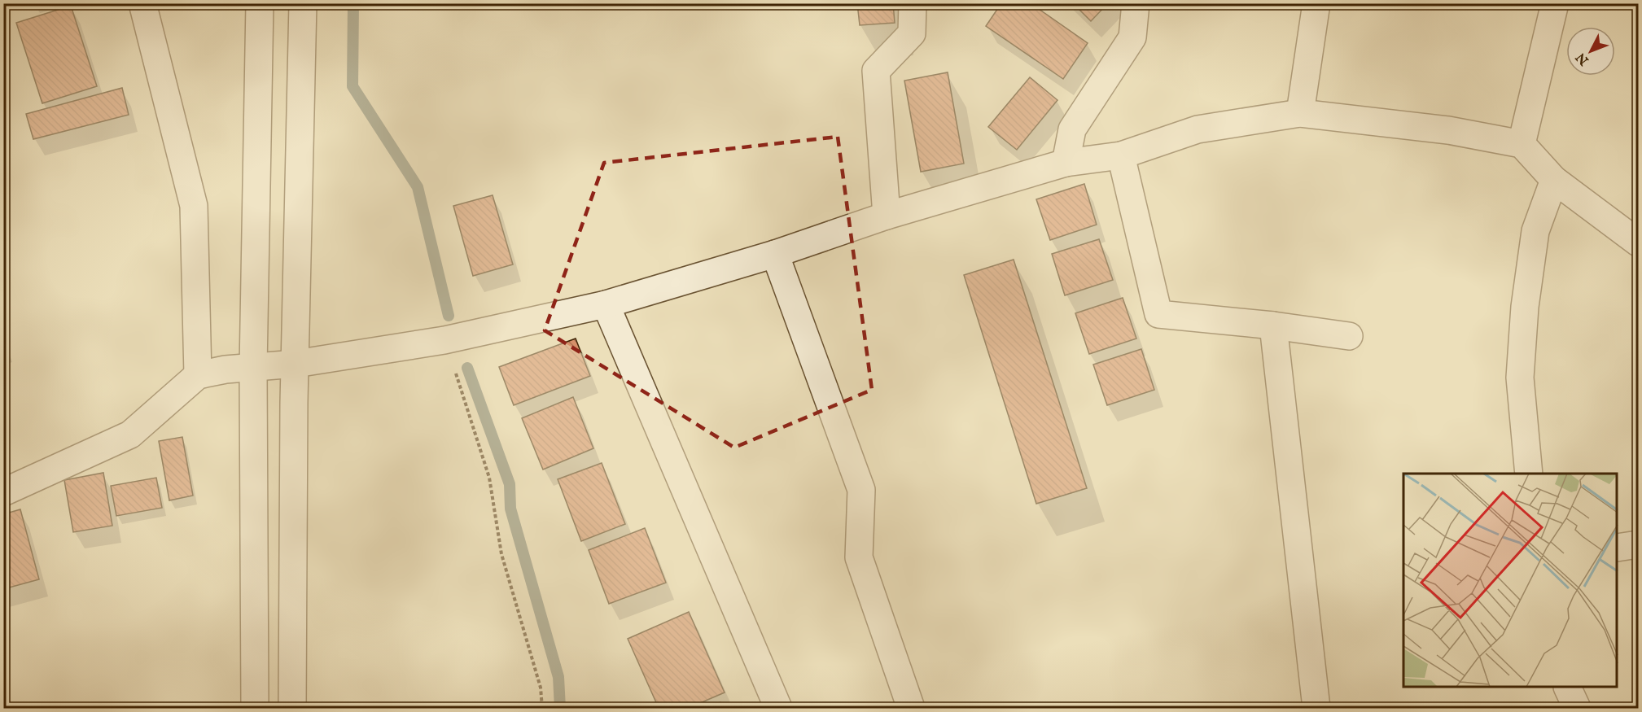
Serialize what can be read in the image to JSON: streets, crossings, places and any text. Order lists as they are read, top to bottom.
{
  "north": "bottom left"
}
